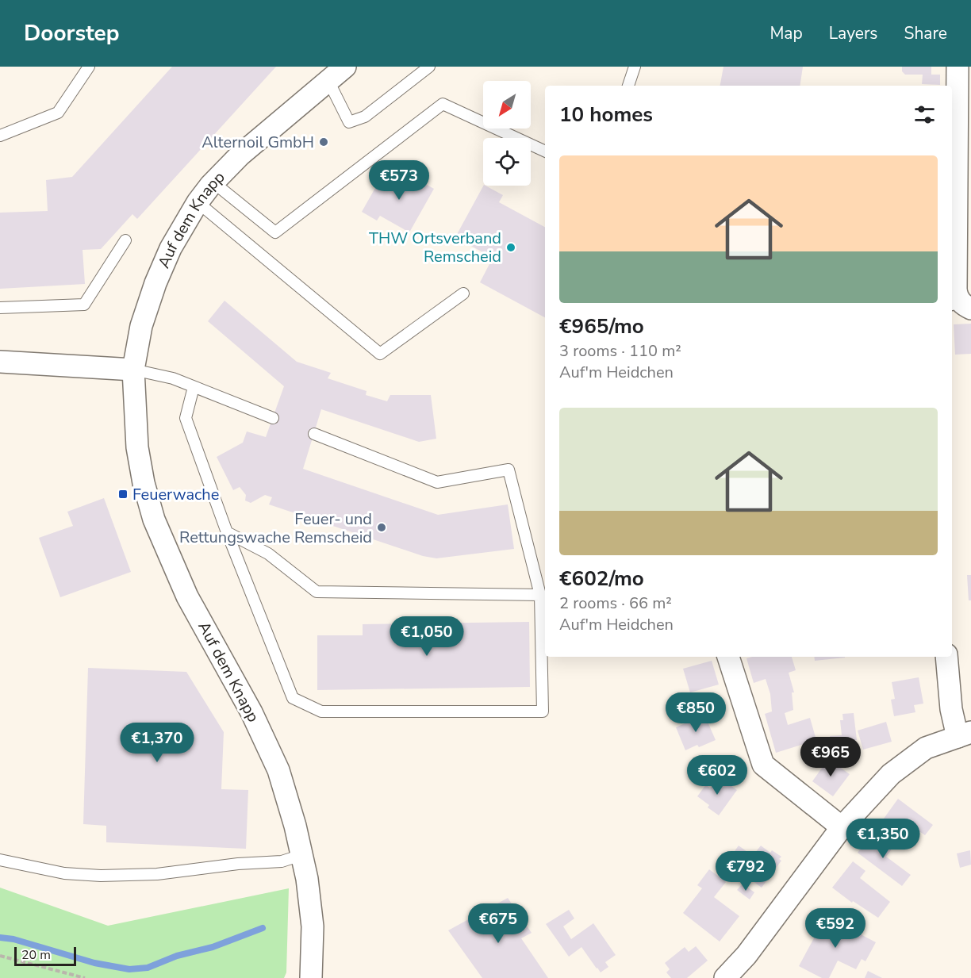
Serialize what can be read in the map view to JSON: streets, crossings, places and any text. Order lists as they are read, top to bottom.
{
  "streets": {
    "street": ["Auf dem Knapp"]
  },
  "places": {
    "other": ["Alternoil GmbH", "THW Ortsverband Remscheid", "Feuer- und Rettungswache Remscheid"],
    "transit": ["Feuerwache"]
  },
  "scale_bar": "20 m",
  "north": "bottom left",
  "page": {
    "header": "Doorstep",
    "nav": ["Map", "Layers", "Share"],
    "heading": "10 homes",
    "list": [
      {
        "name": "€965/mo",
        "note": "3 rooms · 110 m² · Auf'm Heidchen"
      },
      {
        "name": "€602/mo",
        "note": "2 rooms · 66 m² · Auf'm Heidchen"
      }
    ],
    "price": [
      "€573",
      "€1,050",
      "€850",
      "€1,370",
      "€965",
      "€602",
      "€1,350",
      "€792",
      "€675",
      "€592"
    ],
    "scale": "20 m"
  }
}
